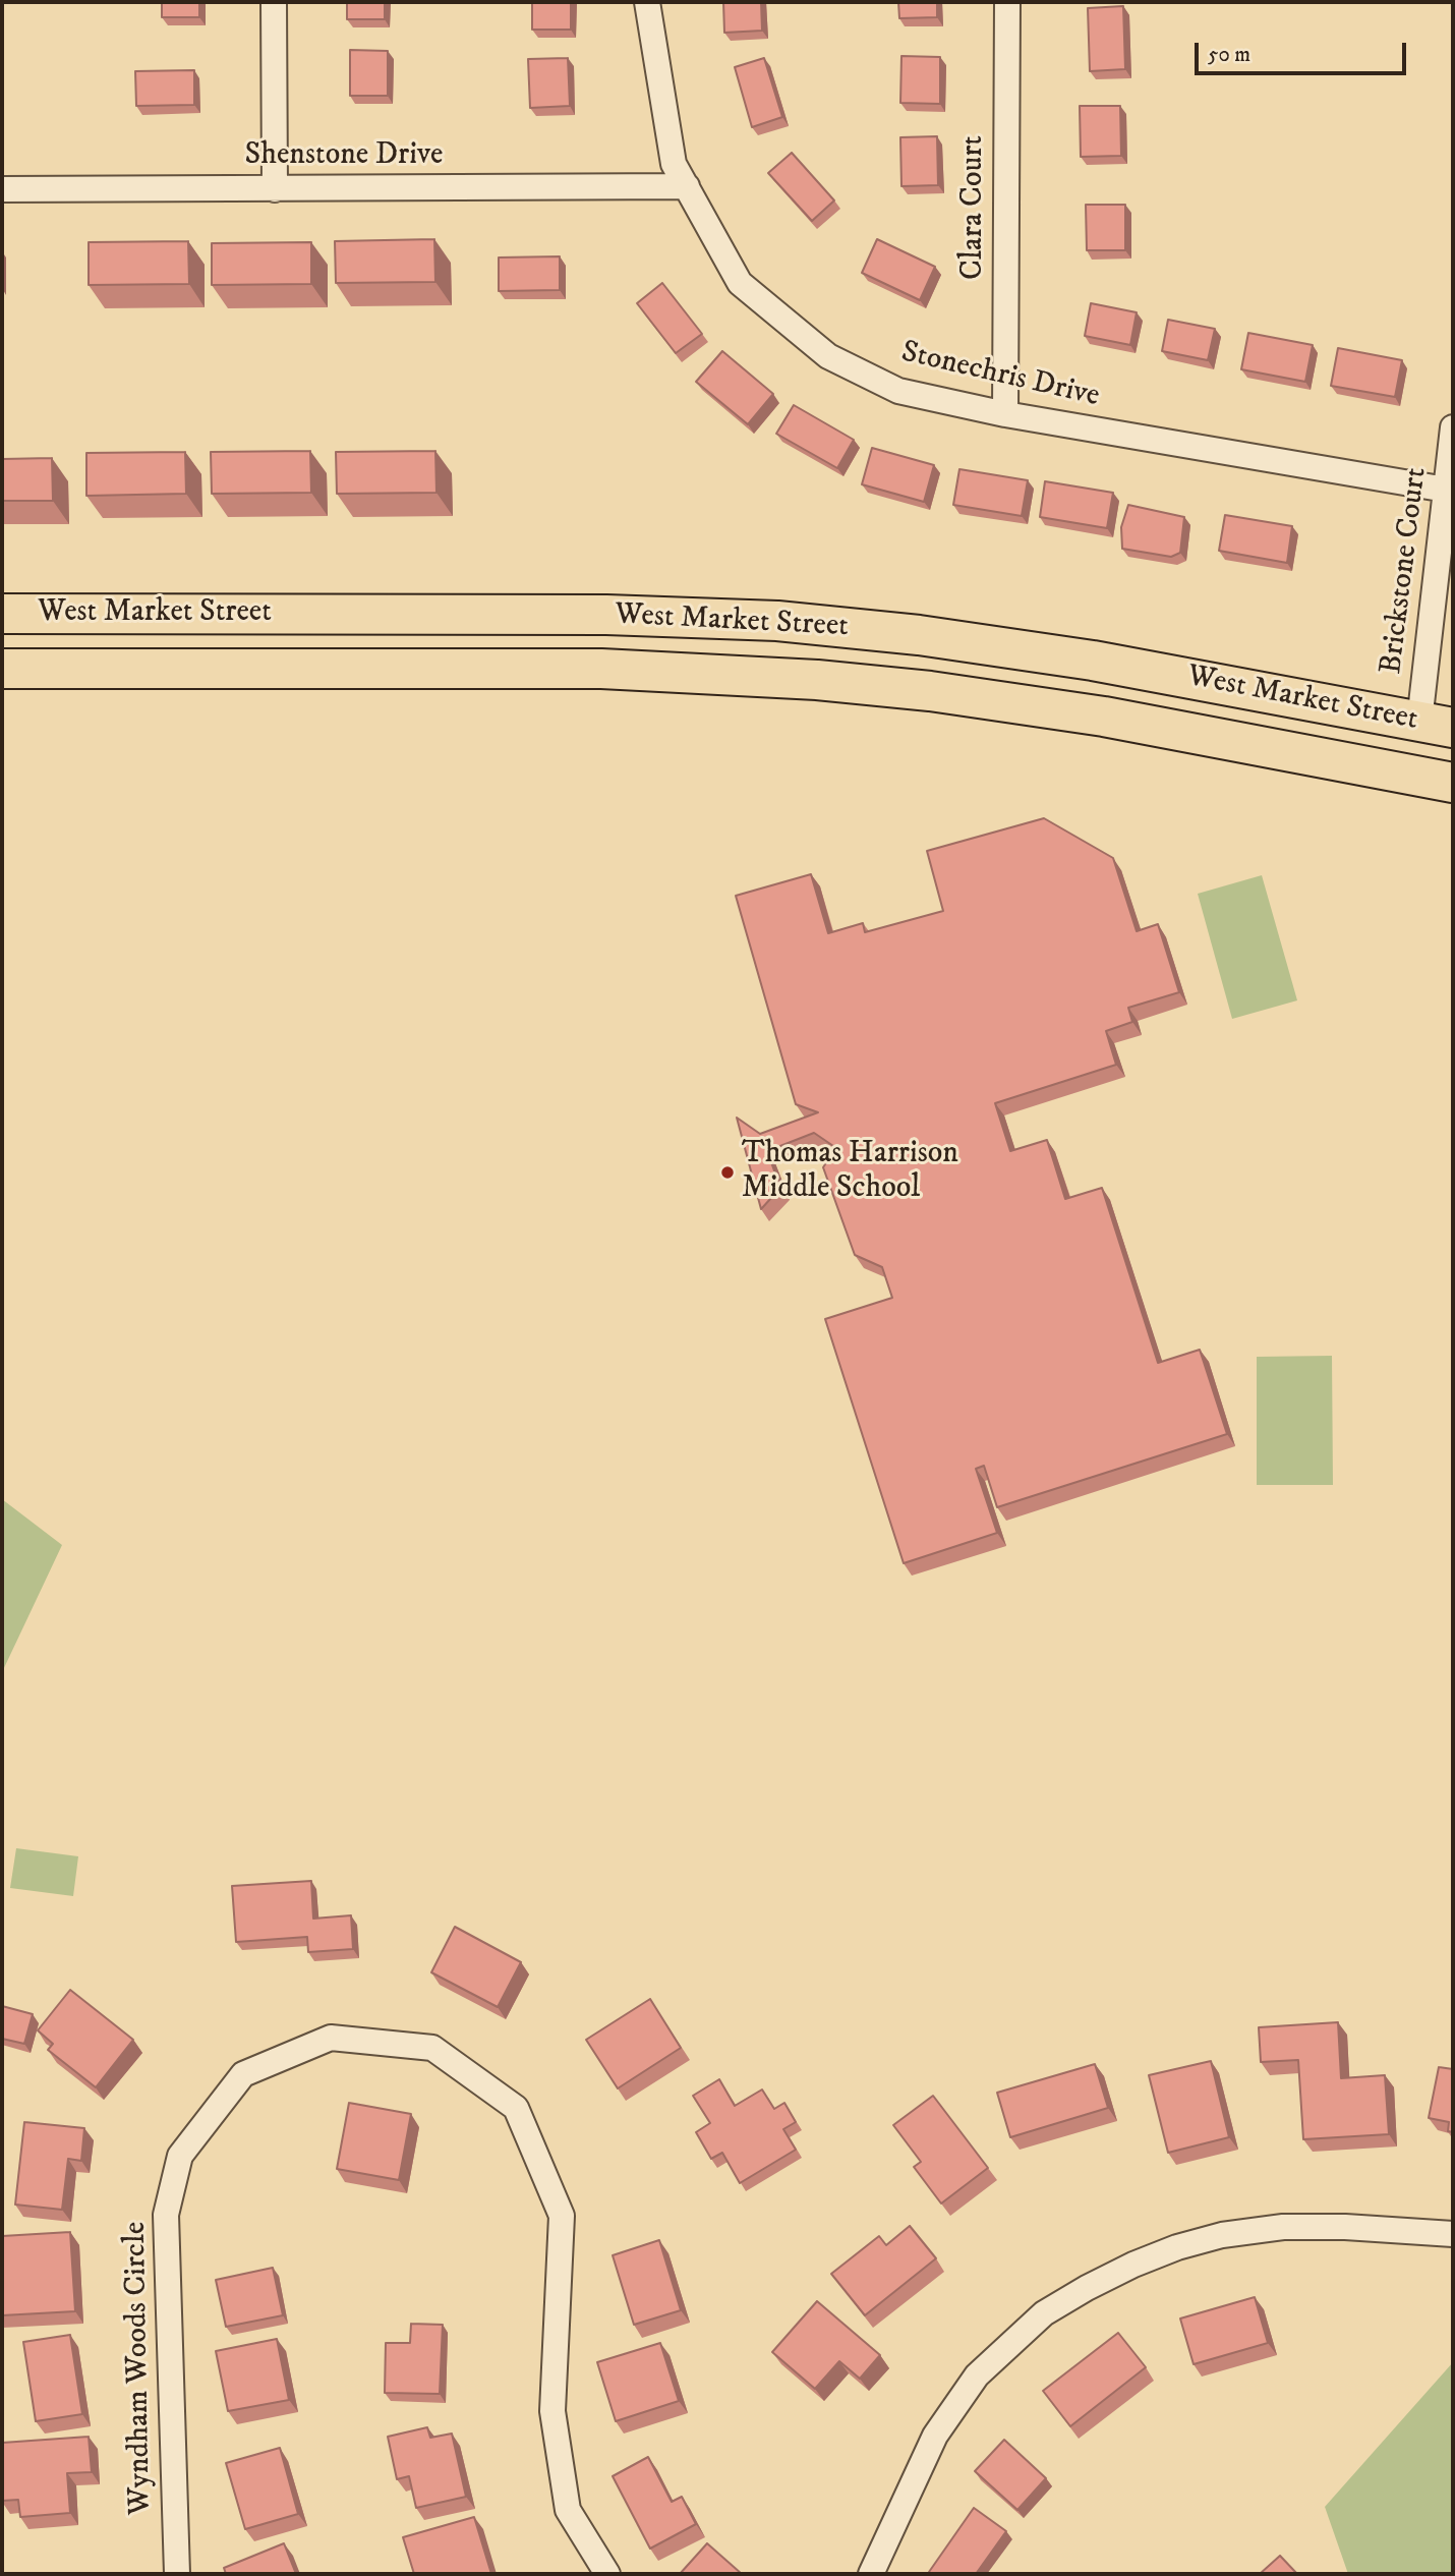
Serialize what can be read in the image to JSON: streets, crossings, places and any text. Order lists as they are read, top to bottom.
{
  "streets": {
    "main road": ["West Market Street"],
    "street": [
      "Shenstone Drive",
      "Clara Court",
      "Stonechris Drive",
      "Brickstone Court",
      "Wyndham Woods Circle"
    ]
  },
  "crossings": [
    ["Shenstone Drive", "Stonechris Drive"],
    ["Clara Court", "Stonechris Drive"],
    ["Stonechris Drive", "Brickstone Court"],
    ["Brickstone Court", "West Market Street"]
  ],
  "places": ["Thomas Harrison Middle School"],
  "scale_bar": "50 m"
}
